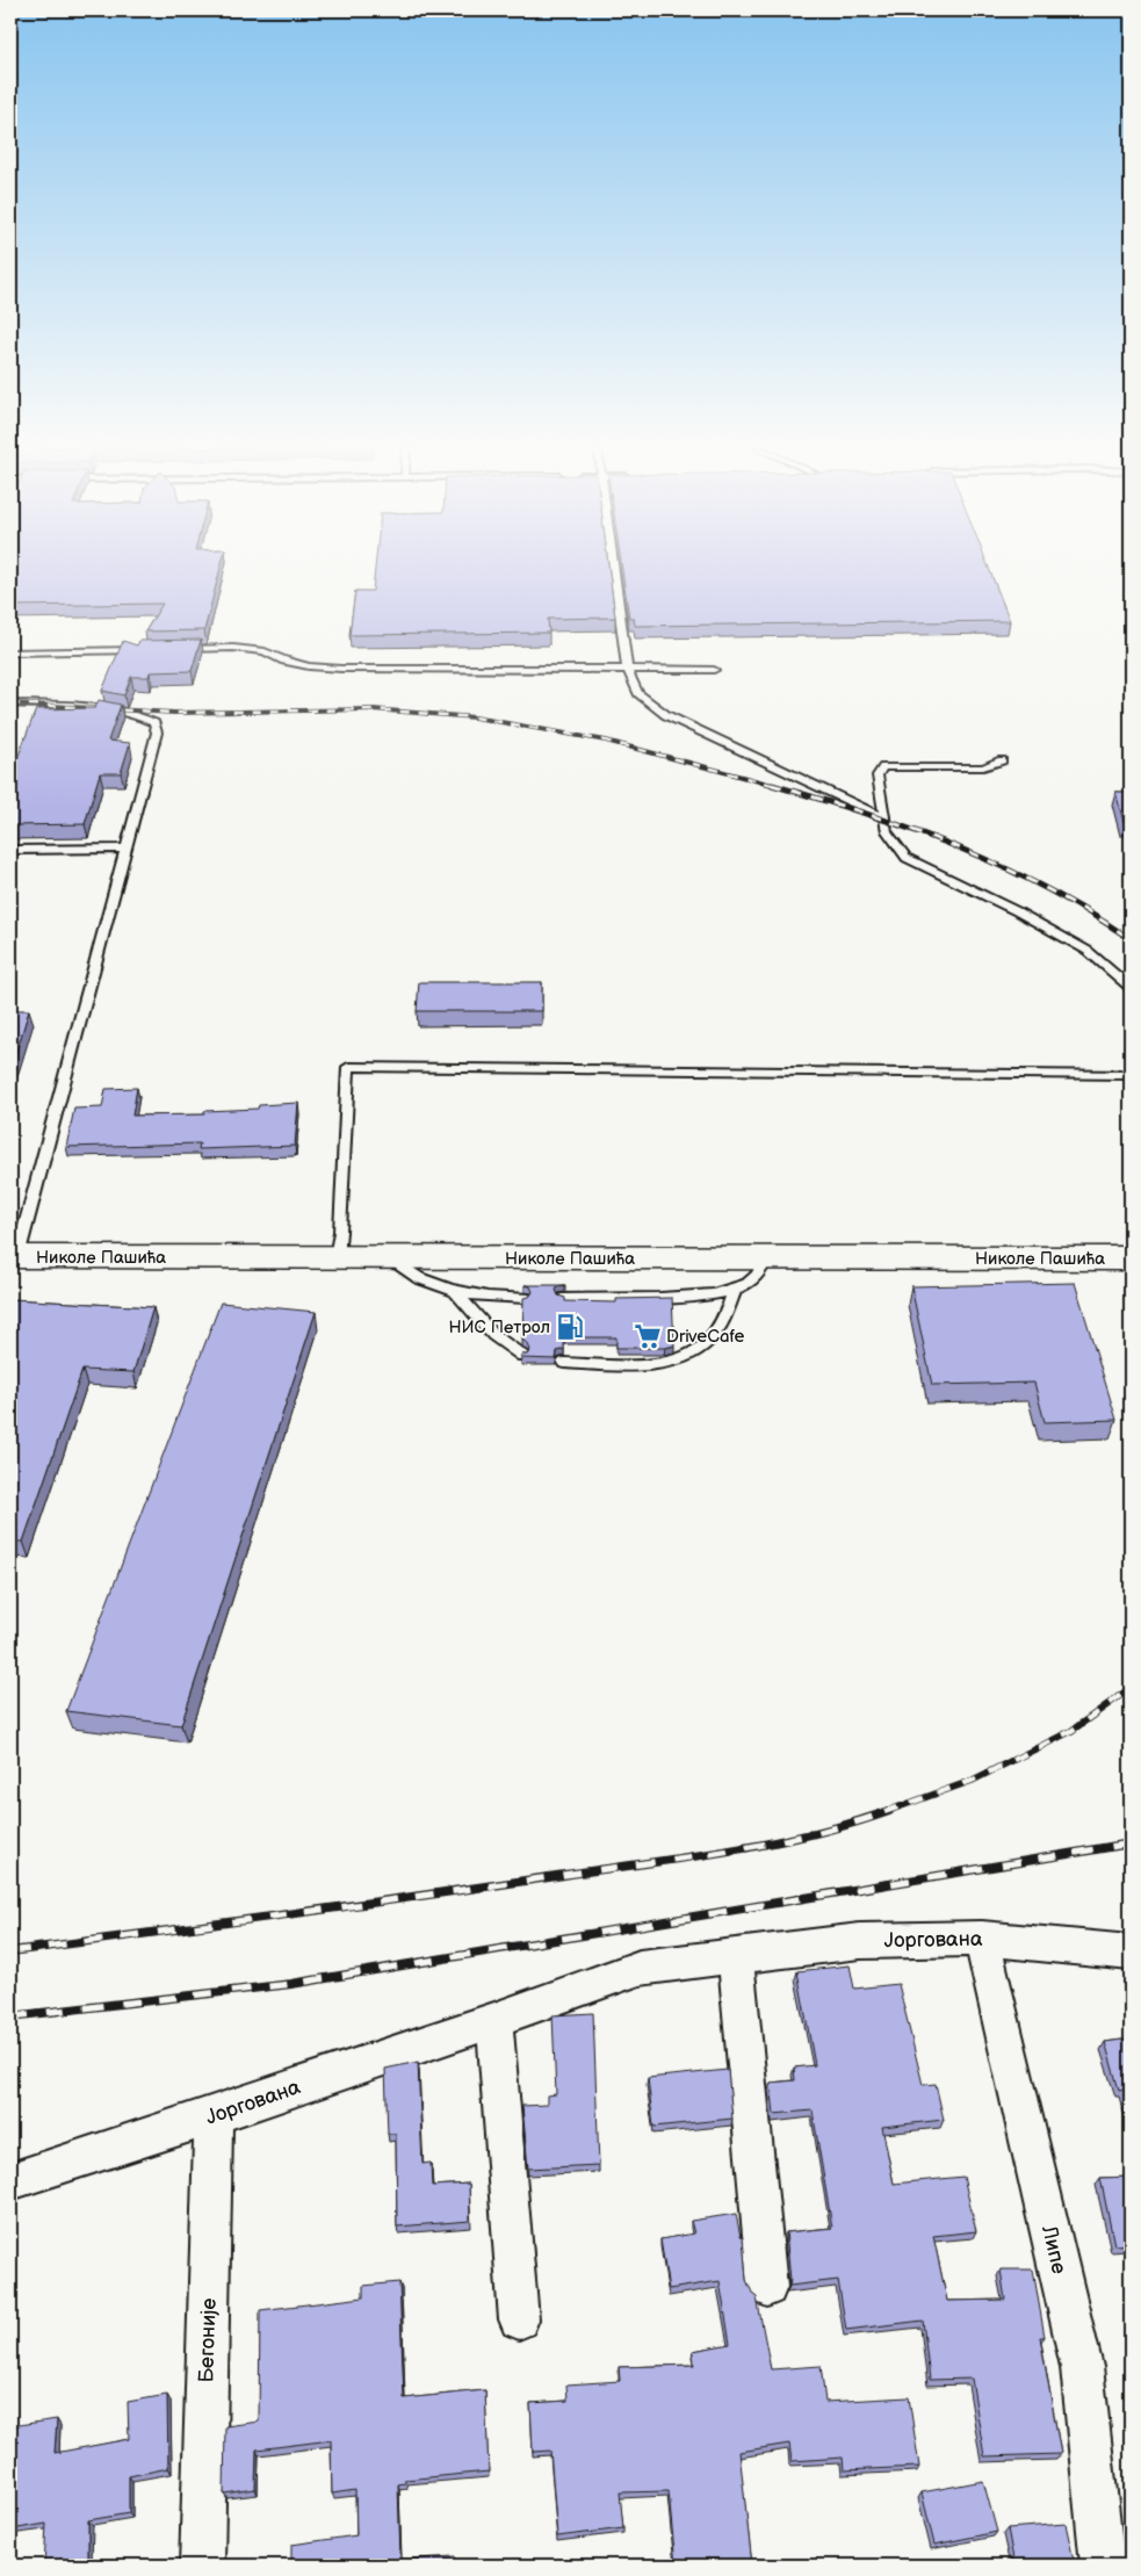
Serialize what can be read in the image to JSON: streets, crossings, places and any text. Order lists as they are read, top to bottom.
{
  "streets": {
    "main road": ["Николе Пашића"],
    "street": ["Јоргована", "Липе", "Бегоније"]
  },
  "crossings": [
    ["Јоргована", "Липе"],
    ["Јоргована", "Бегоније"]
  ],
  "places": {
    "fuel station": ["НИС Петрол"],
    "supermarket": ["DriveCafe"]
  }
}
